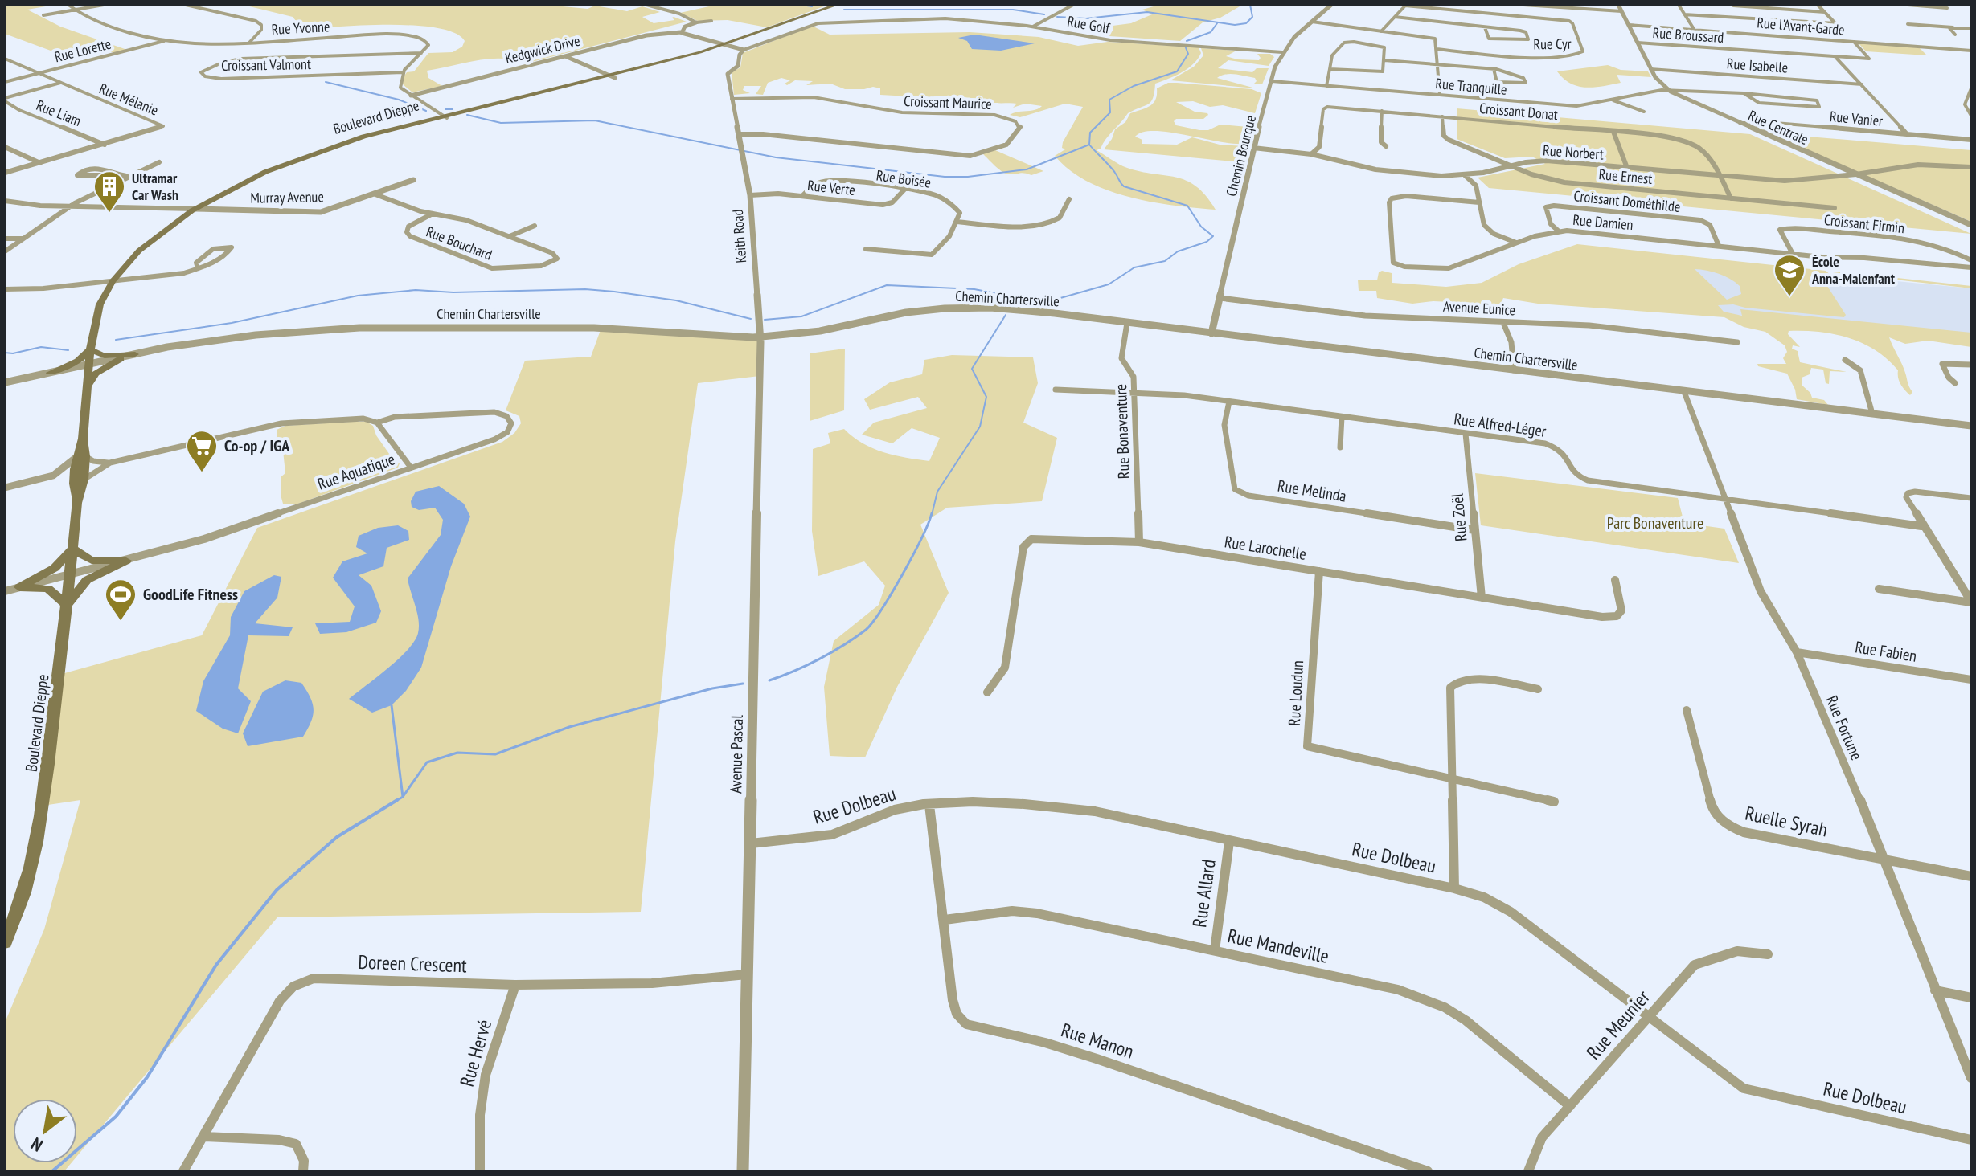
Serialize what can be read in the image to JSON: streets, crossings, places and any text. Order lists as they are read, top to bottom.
{
  "streets": {
    "main road": ["Boulevard Dieppe"],
    "street": [
      "Rue Golf",
      "Rue l'Avant-Garde",
      "Rue Yvonne",
      "Rue Broussard",
      "Rue Cyr",
      "Kedgwick Drive",
      "Rue Lorette",
      "Croissant Valmont",
      "Rue Isabelle",
      "Rue Tranquille",
      "Rue Mélanie",
      "Croissant Maurice",
      "Croissant Donat",
      "Rue Liam",
      "Rue Vanier",
      "Rue Centrale",
      "Rue Norbert",
      "Chemin Bourque",
      "Rue Ernest",
      "Rue Boisée",
      "Rue Verte",
      "Murray Avenue",
      "Croissant Dométhilde",
      "Rue Damien",
      "Croissant Firmin",
      "Keith Road",
      "Rue Bouchard",
      "Chemin Chartersville",
      "Avenue Eunice",
      "Rue Alfred-Léger",
      "Rue Bonaventure",
      "Rue Aquatique",
      "Rue Melinda",
      "Rue Zoël",
      "Rue Larochelle",
      "Rue Fabien",
      "Rue Loudun",
      "Rue Fortune",
      "Avenue Pascal",
      "Rue Dolbeau",
      "Ruelle Syrah",
      "Rue Allard",
      "Rue Mandeville",
      "Doreen Crescent",
      "Rue Meunier",
      "Rue Manon",
      "Rue Hervé"
    ]
  },
  "crossings": [
    ["Rue Golf", "Chemin Bourque"],
    ["Rue Golf", "Keith Road"],
    ["Rue l'Avant-Garde", "Rue Broussard"],
    ["Rue l'Avant-Garde", "Rue Centrale"],
    ["Rue Yvonne", "Rue Lorette"],
    ["Rue Yvonne", "Croissant Valmont"],
    ["Rue Broussard", "Rue Centrale"],
    ["Rue Lorette", "Rue Mélanie"],
    ["Rue Isabelle", "Rue Centrale"],
    ["Rue Tranquille", "Rue Centrale"],
    ["Rue Tranquille", "Chemin Bourque"],
    ["Rue Mélanie", "Rue Liam"],
    ["Croissant Maurice", "Keith Road"],
    ["Croissant Donat", "Rue Norbert"],
    ["Croissant Donat", "Rue Ernest"],
    ["Boulevard Dieppe", "Murray Avenue"],
    ["Boulevard Dieppe", "Chemin Chartersville"],
    ["Boulevard Dieppe", "Rue Aquatique"],
    ["Rue Vanier", "Rue Centrale"],
    ["Rue Centrale", "Rue Norbert"],
    ["Rue Norbert", "Chemin Bourque"],
    ["Rue Norbert", "Rue Ernest"],
    ["Chemin Bourque", "Chemin Chartersville"],
    ["Chemin Bourque", "Avenue Eunice"],
    ["Rue Boisée", "Rue Verte"],
    ["Rue Verte", "Keith Road"],
    ["Murray Avenue", "Rue Bouchard"],
    ["Croissant Dométhilde", "Rue Damien"],
    ["Rue Damien", "Croissant Firmin"],
    ["Keith Road", "Chemin Chartersville"],
    ["Keith Road", "Avenue Pascal"],
    ["Chemin Chartersville", "Rue Bonaventure"],
    ["Chemin Chartersville", "Rue Fortune"],
    ["Chemin Chartersville", "Avenue Pascal"],
    ["Rue Alfred-Léger", "Rue Bonaventure"],
    ["Rue Alfred-Léger", "Rue Melinda"],
    ["Rue Alfred-Léger", "Rue Zoël"],
    ["Rue Alfred-Léger", "Rue Fortune"],
    ["Rue Bonaventure", "Rue Larochelle"],
    ["Rue Melinda", "Rue Zoël"],
    ["Rue Zoël", "Rue Larochelle"],
    ["Rue Larochelle", "Rue Loudun"],
    ["Rue Fabien", "Rue Fortune"],
    ["Rue Fortune", "Ruelle Syrah"],
    ["Avenue Pascal", "Rue Dolbeau"],
    ["Avenue Pascal", "Doreen Crescent"],
    ["Rue Dolbeau", "Rue Allard"],
    ["Rue Dolbeau", "Rue Meunier"],
    ["Rue Dolbeau", "Rue Manon"],
    ["Rue Allard", "Rue Mandeville"],
    ["Rue Mandeville", "Rue Meunier"],
    ["Rue Mandeville", "Rue Manon"],
    ["Doreen Crescent", "Rue Hervé"]
  ],
  "parks": ["Parc Bonaventure"],
  "places": {
    "building": ["Ultramar Car Wash"],
    "school or university": ["École Anna-Malenfant"],
    "supermarket": ["Co-op / IGA"],
    "sports": ["GoodLife Fitness"]
  },
  "north": "bottom left"
}
